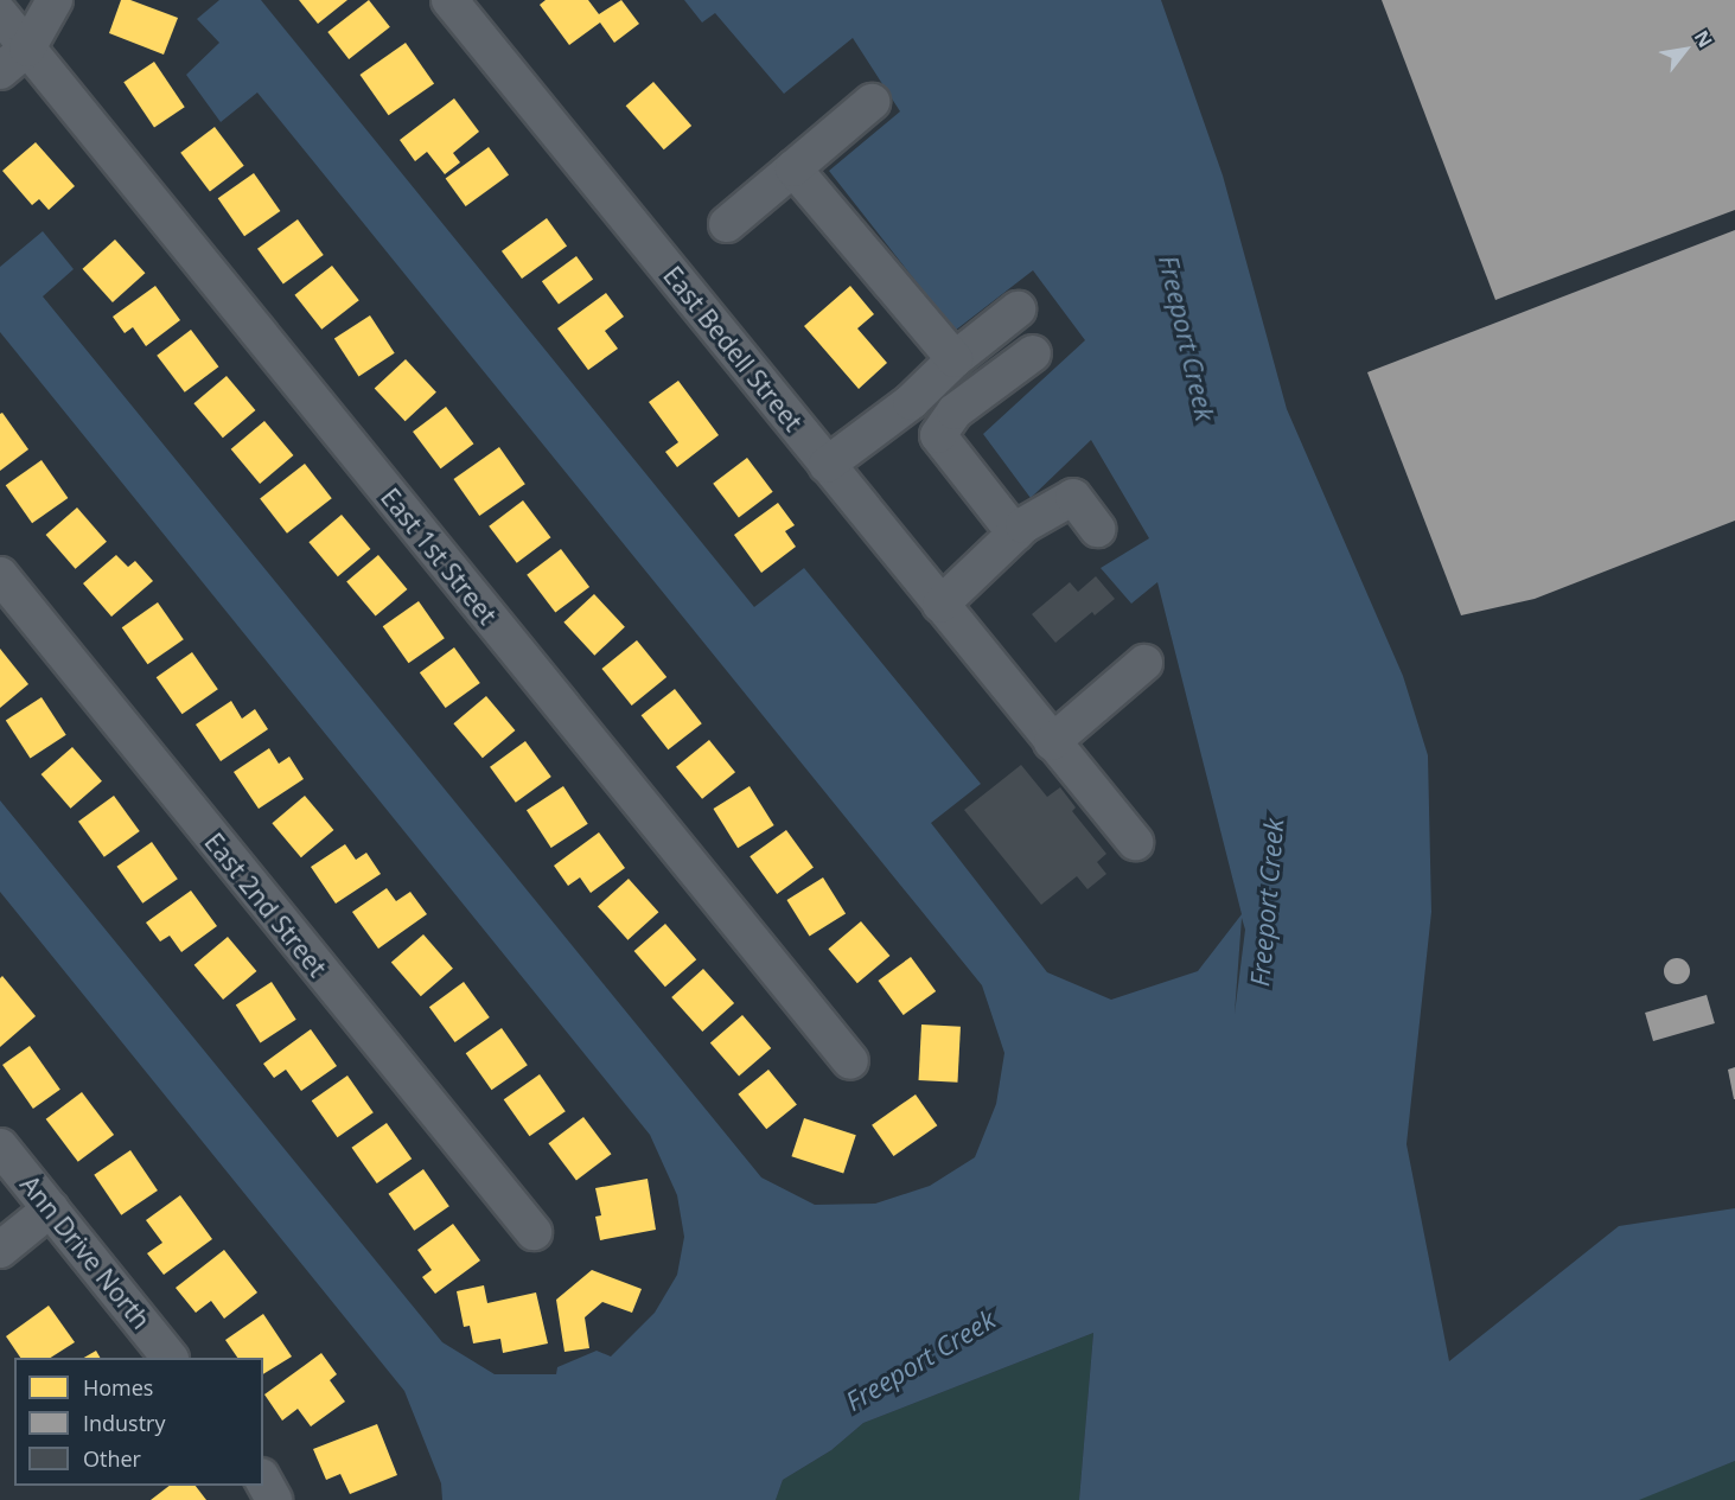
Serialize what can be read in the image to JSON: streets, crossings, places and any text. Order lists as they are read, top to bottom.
{
  "streets": {
    "street": [
      "East Bedell Street",
      "East 1st Street",
      "East 2nd Street",
      "Ann Drive North"
    ]
  },
  "water": ["Freeport Creek"],
  "legend": ["Homes", "Industry", "Other"],
  "north": "top right"
}
